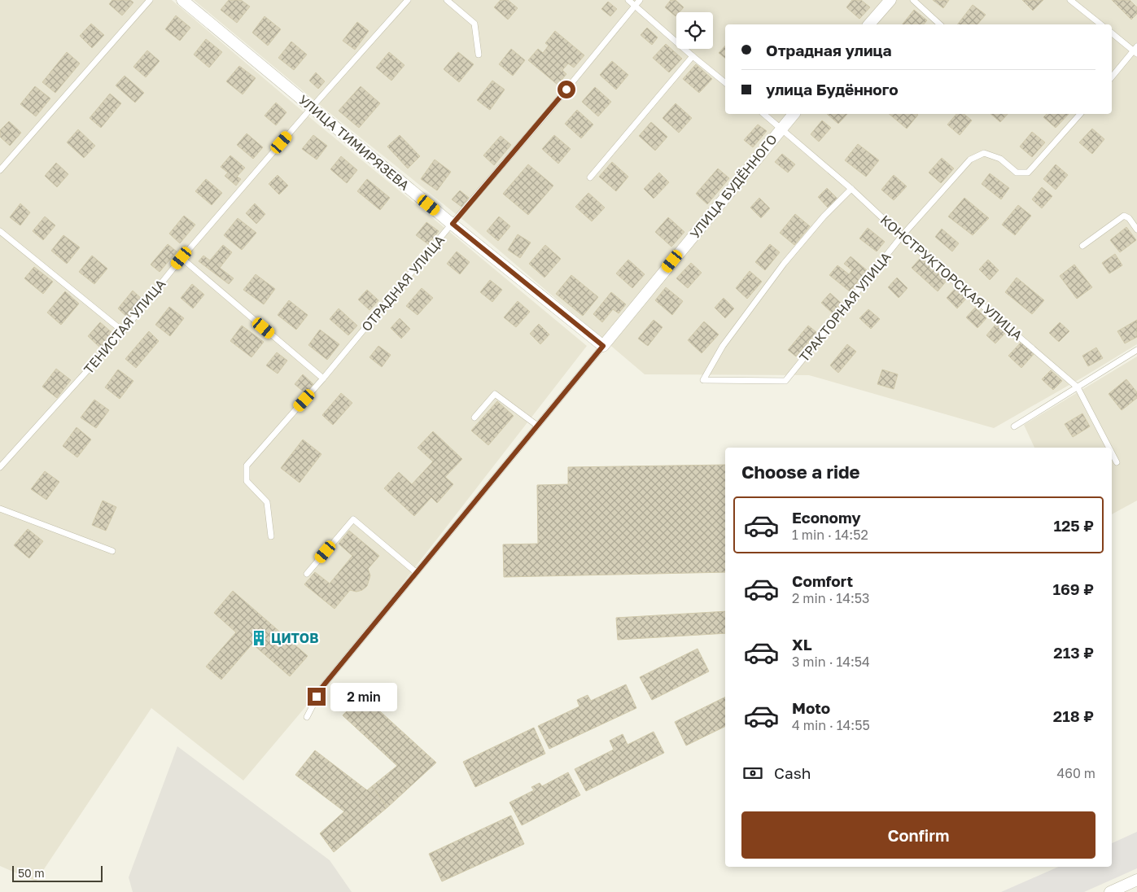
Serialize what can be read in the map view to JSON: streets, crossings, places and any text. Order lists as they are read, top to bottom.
{
  "streets": {
    "street": ["УЛИЦА ТИМИРЯЗЕВА", "УЛИЦА БУДЁННОГО"],
    "lane": [
      "КОНСТРУКТОРСКАЯ УЛИЦА",
      "ОТРАДНАЯ УЛИЦА",
      "ТРАКТОРНАЯ УЛИЦА",
      "ТЕНИСТАЯ УЛИЦА"
    ]
  },
  "crossings": [
    ["УЛИЦА ТИМИРЯЗЕВА", "УЛИЦА БУДЁННОГО"],
    ["УЛИЦА ТИМИРЯЗЕВА", "ОТРАДНАЯ УЛИЦА"],
    ["УЛИЦА ТИМИРЯЗЕВА", "ТЕНИСТАЯ УЛИЦА"],
    ["УЛИЦА БУДЁННОГО", "КОНСТРУКТОРСКАЯ УЛИЦА"],
    ["КОНСТРУКТОРСКАЯ УЛИЦА", "ТРАКТОРНАЯ УЛИЦА"]
  ],
  "places": {
    "building": ["ЦИТОВ"]
  },
  "scale_bar": "50 m",
  "page": {
    "banner": ["Отрадная улица", "улица Будённого"],
    "heading": "Choose a ride",
    "list": [
      {
        "name": "Economy",
        "note": "1 min · 14:52",
        "value": "125 ₽"
      },
      {
        "name": "Comfort",
        "note": "2 min · 14:53",
        "value": "169 ₽"
      },
      {
        "name": "XL",
        "note": "3 min · 14:54",
        "value": "213 ₽"
      },
      {
        "name": "Moto",
        "note": "4 min · 14:55",
        "value": "218 ₽"
      }
    ],
    "bubble": "2 min",
    "pay": ["Cash", "460 m"],
    "buttons": "Confirm",
    "scale": "50 m"
  }
}
